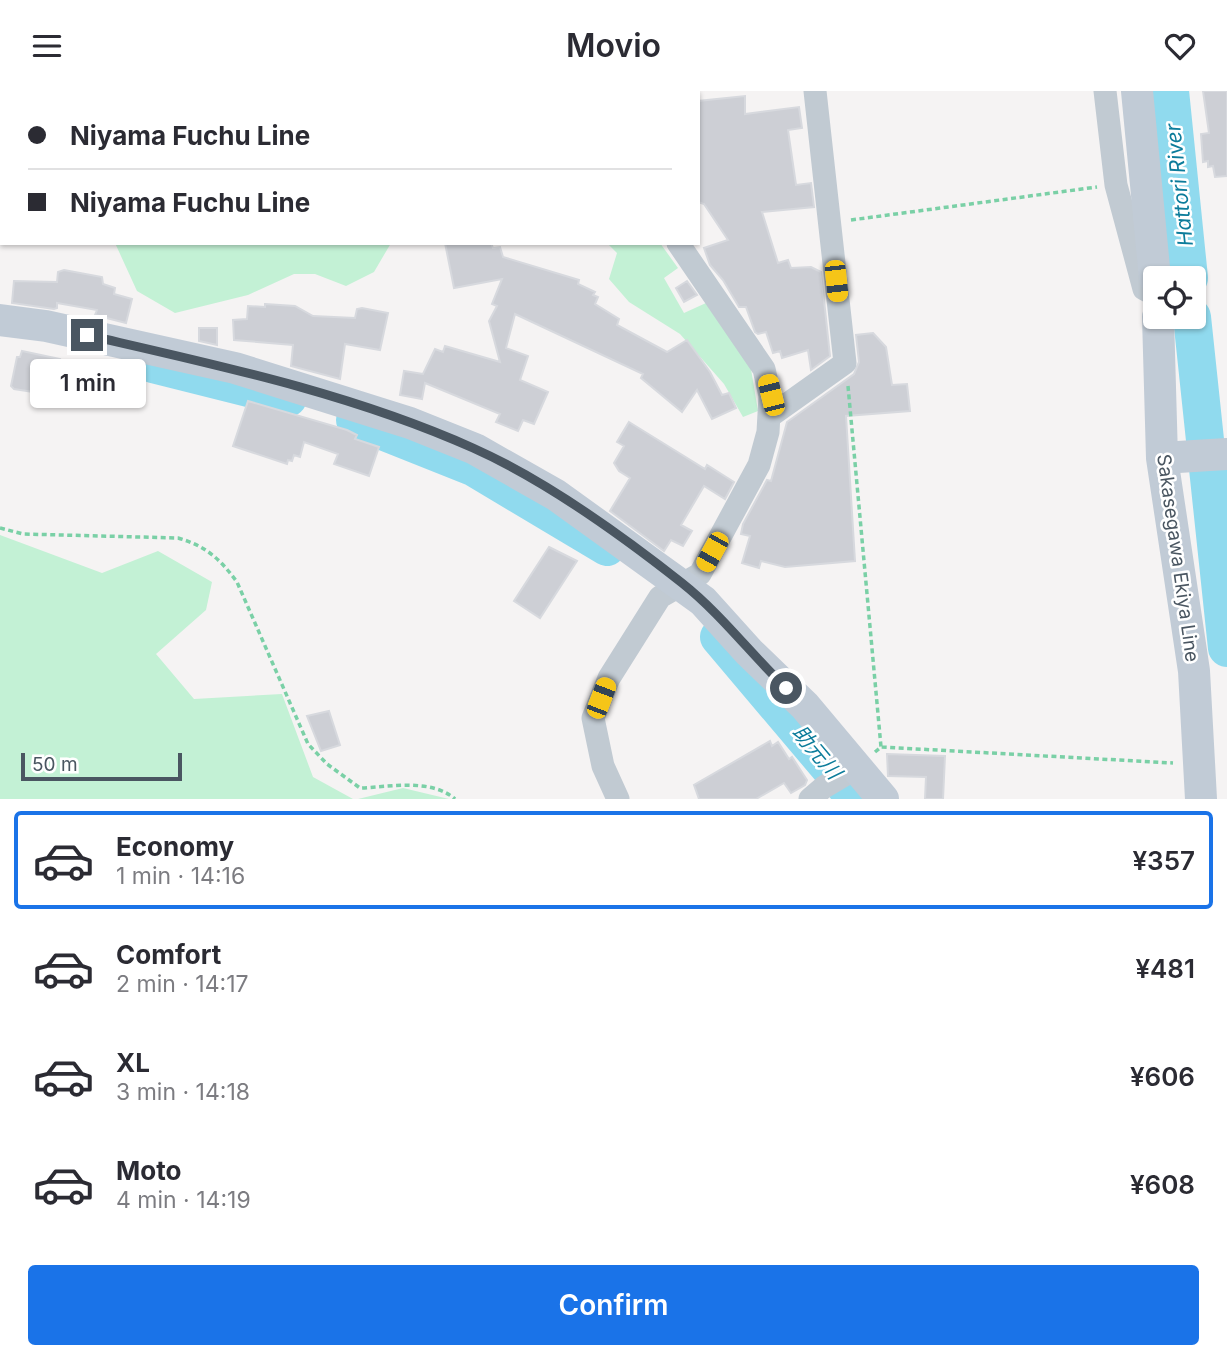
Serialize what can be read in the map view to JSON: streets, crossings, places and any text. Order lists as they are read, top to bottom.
{
  "streets": {
    "main road": ["Sakasegawa Ekiya Line"]
  },
  "water": ["Hattori River", "助元川"],
  "scale_bar": "50 m",
  "page": {
    "header": "Movio",
    "banner": ["Niyama Fuchu Line", "Niyama Fuchu Line"],
    "bubble": "1 min",
    "scale": "50 m",
    "list": [
      {
        "name": "Economy",
        "note": "1 min · 14:16",
        "value": "¥357"
      },
      {
        "name": "Comfort",
        "note": "2 min · 14:17",
        "value": "¥481"
      },
      {
        "name": "XL",
        "note": "3 min · 14:18",
        "value": "¥606"
      },
      {
        "name": "Moto",
        "note": "4 min · 14:19",
        "value": "¥608"
      }
    ],
    "buttons": "Confirm"
  }
}
